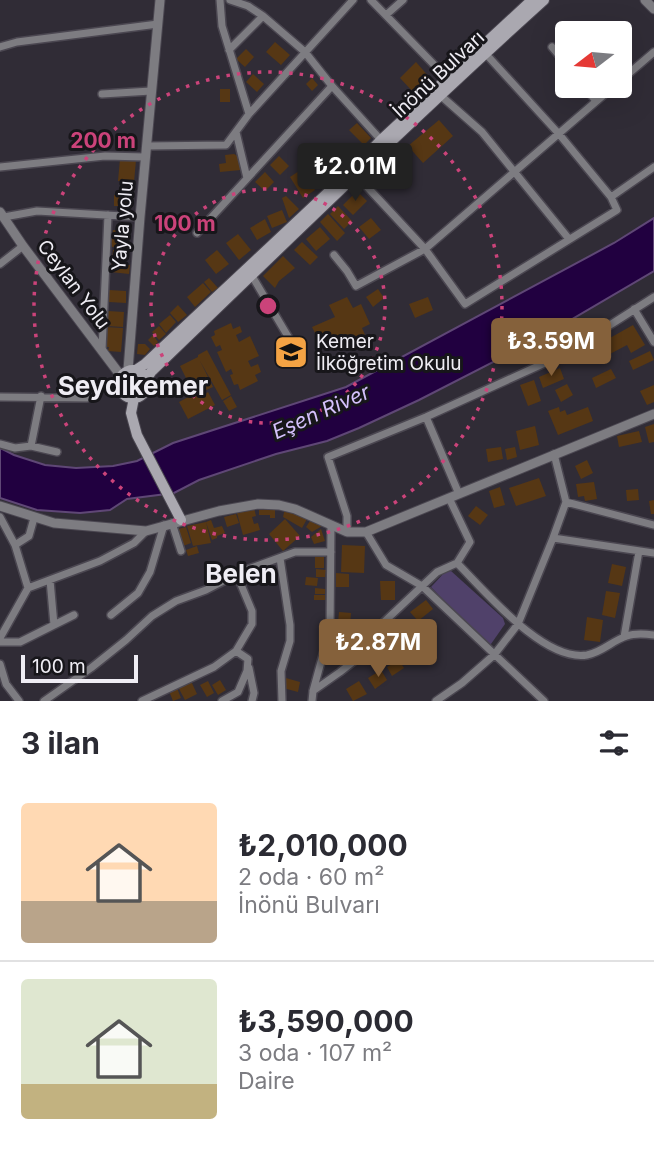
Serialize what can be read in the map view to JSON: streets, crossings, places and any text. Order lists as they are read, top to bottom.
{
  "streets": {
    "main road": ["İnönü Bulvarı"],
    "street": ["Yayla yolu", "Ceylan Yolu"]
  },
  "crossings": [
    ["İnönü Bulvarı", "Yayla yolu"],
    ["İnönü Bulvarı", "Ceylan Yolu"],
    ["Yayla yolu", "Ceylan Yolu"]
  ],
  "districts": ["Seydikemer", "Belen"],
  "water": ["Eşen River"],
  "places": {
    "school or university": ["Kemer İlköğretim Okulu"]
  },
  "scale_bar": "100 m",
  "north": "left",
  "page": {
    "price": ["₺2.01M", "₺3.59M", "₺2.87M"],
    "scale": "100 m",
    "heading": "3 ilan",
    "list": [
      {
        "name": "₺2,010,000",
        "note": "2 oda · 60 m² · İnönü Bulvarı"
      },
      {
        "name": "₺3,590,000",
        "note": "3 oda · 107 m² · Daire"
      }
    ]
  },
  "rings": ["200 m", "100 m"]
}
